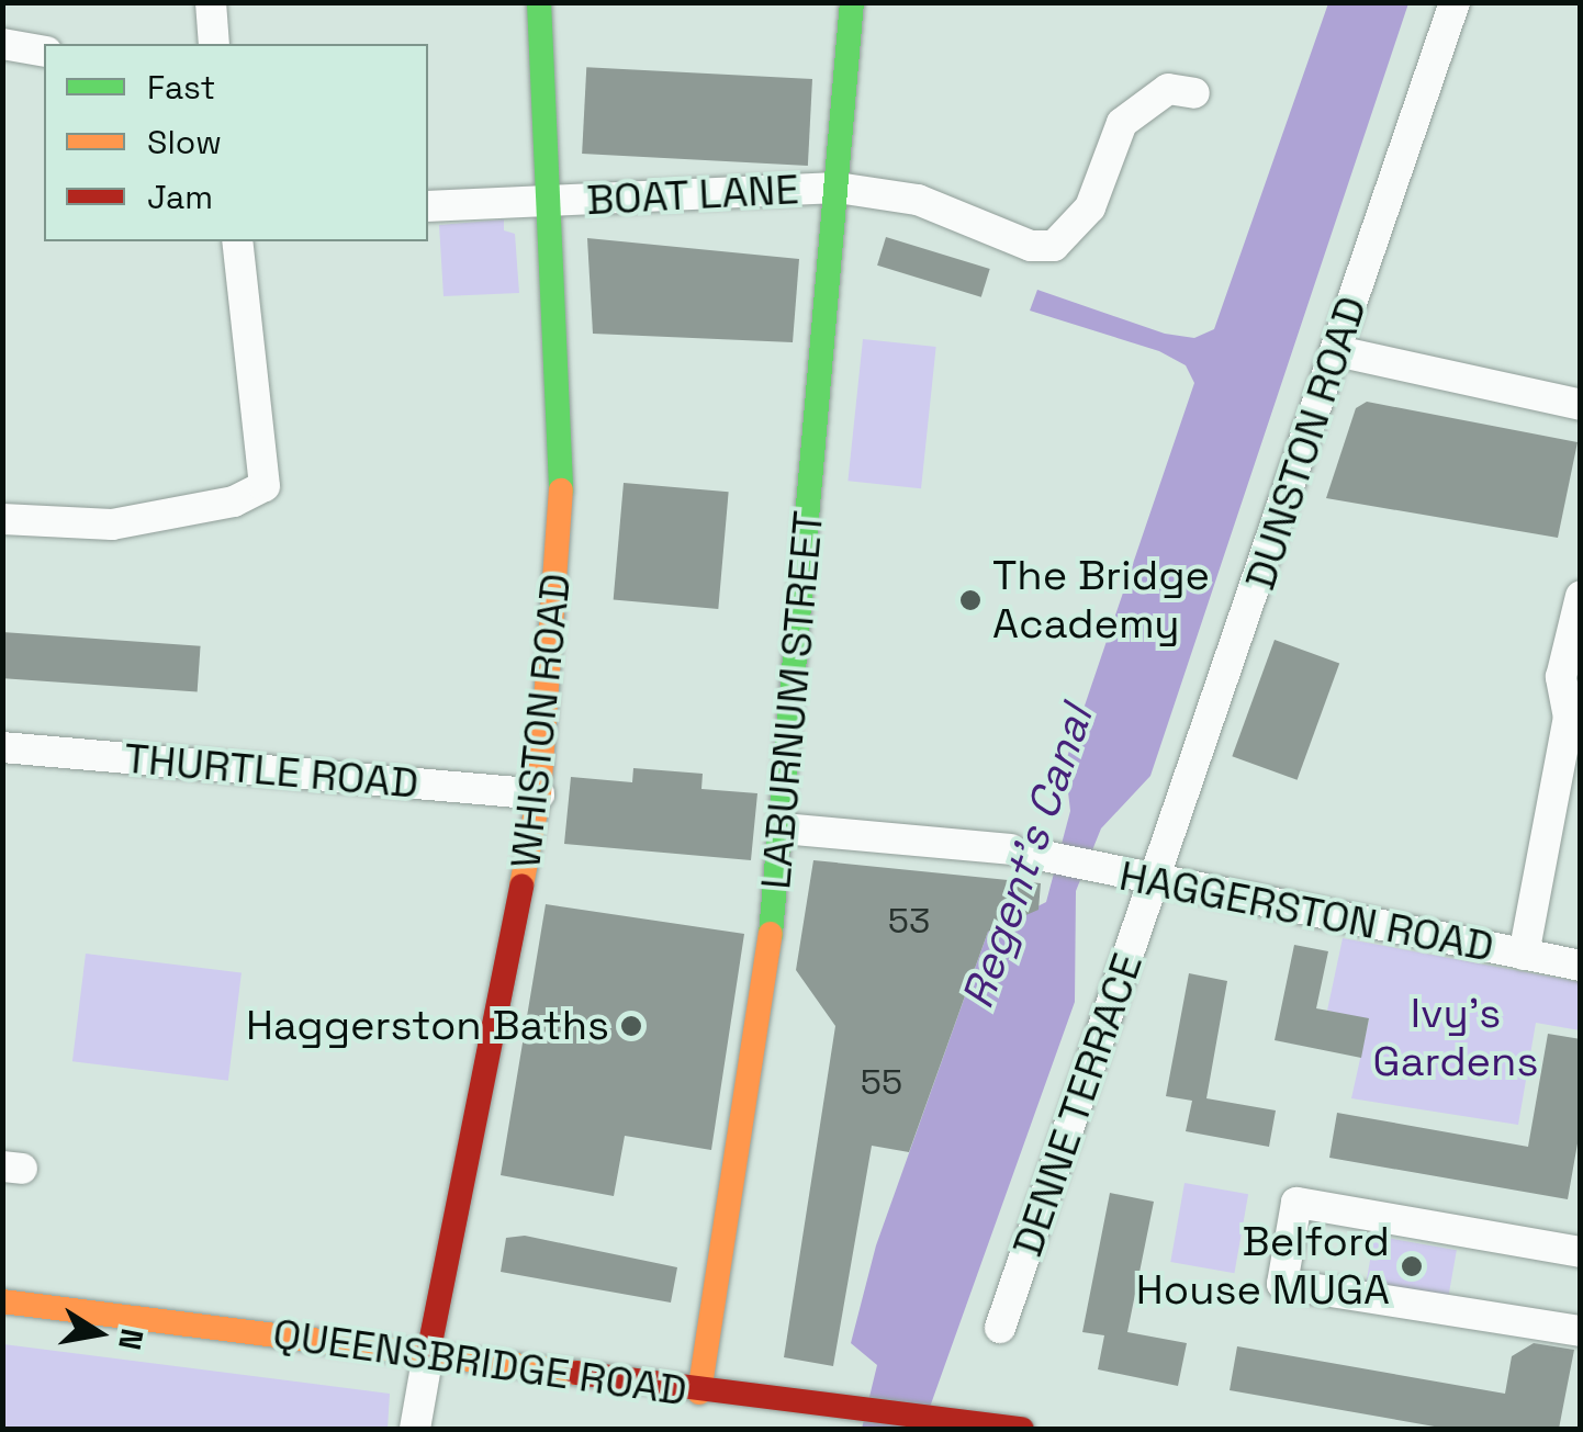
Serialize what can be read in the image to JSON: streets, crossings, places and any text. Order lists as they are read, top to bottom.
{
  "streets": {
    "street": [
      "BOAT LANE",
      "DUNSTON ROAD",
      "LABURNUM STREET",
      "WHISTON ROAD",
      "THURTLE ROAD",
      "HAGGERSTON ROAD",
      "DENNE TERRACE",
      "QUEENSBRIDGE ROAD"
    ]
  },
  "crossings": [
    ["BOAT LANE", "LABURNUM STREET"],
    ["BOAT LANE", "WHISTON ROAD"],
    ["DUNSTON ROAD", "HAGGERSTON ROAD"],
    ["DUNSTON ROAD", "DENNE TERRACE"],
    ["LABURNUM STREET", "HAGGERSTON ROAD"],
    ["LABURNUM STREET", "QUEENSBRIDGE ROAD"],
    ["WHISTON ROAD", "THURTLE ROAD"],
    ["WHISTON ROAD", "QUEENSBRIDGE ROAD"],
    ["HAGGERSTON ROAD", "DENNE TERRACE"]
  ],
  "water": ["Regent's Canal"],
  "parks": ["Ivy's Gardens"],
  "places": ["The Bridge Academy", "Haggerston Baths", "Belford House MUGA"],
  "house_numbers": ["53", "55"],
  "legend": ["Fast", "Slow", "Jam"],
  "north": "right"
}
